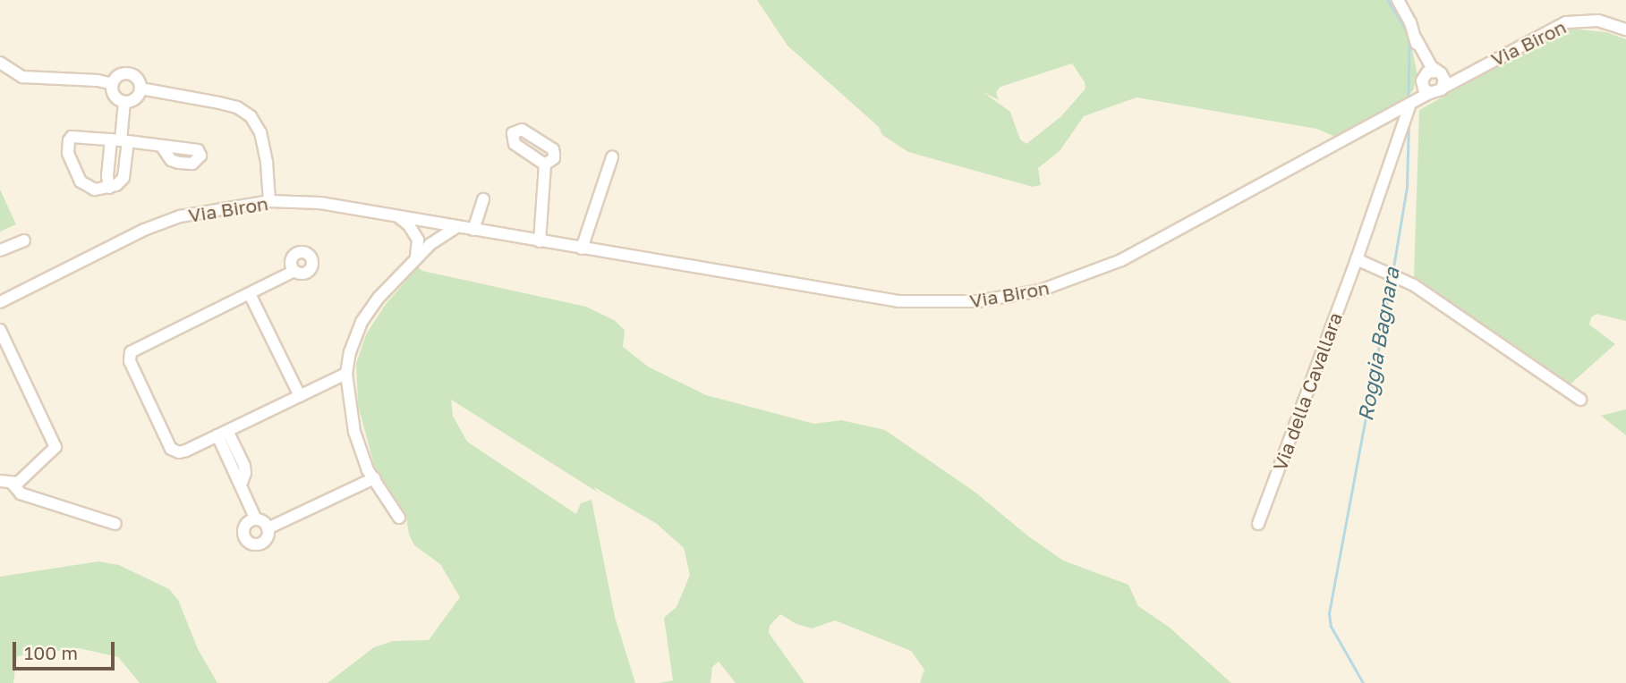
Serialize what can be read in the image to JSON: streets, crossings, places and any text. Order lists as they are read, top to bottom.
{
  "streets": {
    "street": ["Via Biron", "Via della Cavallara"]
  },
  "crossings": [
    ["Via Biron", "Via della Cavallara"]
  ],
  "water": ["Roggia Bagnara"],
  "scale_bar": "100 m"
}
